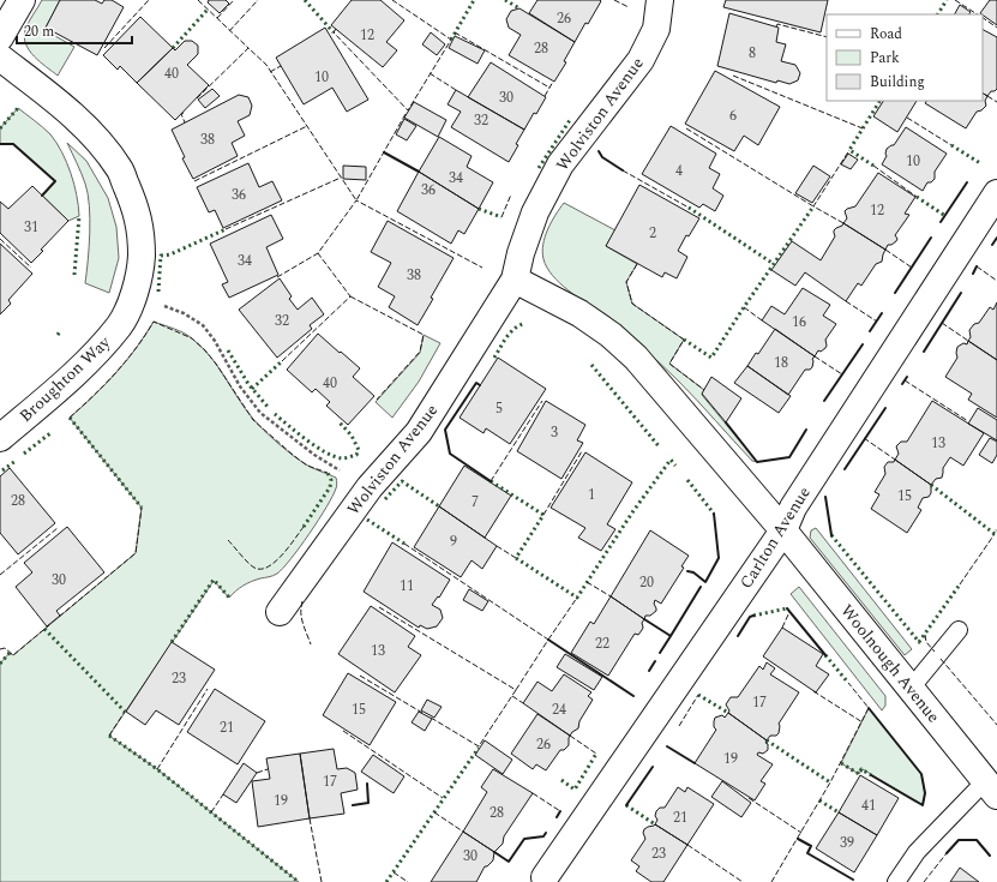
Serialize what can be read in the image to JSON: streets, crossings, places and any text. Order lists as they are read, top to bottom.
{
  "streets": {
    "street": [
      "Wolviston Avenue",
      "Broughton Way",
      "Carlton Avenue",
      "Woolnough Avenue"
    ]
  },
  "crossings": [
    ["Carlton Avenue", "Woolnough Avenue"]
  ],
  "house_numbers": [
    "26",
    "12",
    "28",
    "8",
    "40",
    "10",
    "30",
    "6",
    "32",
    "38",
    "10",
    "4",
    "34",
    "36",
    "36",
    "12",
    "31",
    "2",
    "34",
    "38",
    "32",
    "16",
    "18",
    "40",
    "5",
    "3",
    "13",
    "1",
    "15",
    "28",
    "7",
    "9",
    "30",
    "20",
    "11",
    "22",
    "13",
    "23",
    "17",
    "15",
    "24",
    "21",
    "26",
    "19",
    "17",
    "19",
    "41",
    "28",
    "21",
    "39",
    "23",
    "30"
  ],
  "legend": ["Road", "Park", "Building"],
  "scale_bar": "20 m"
}
